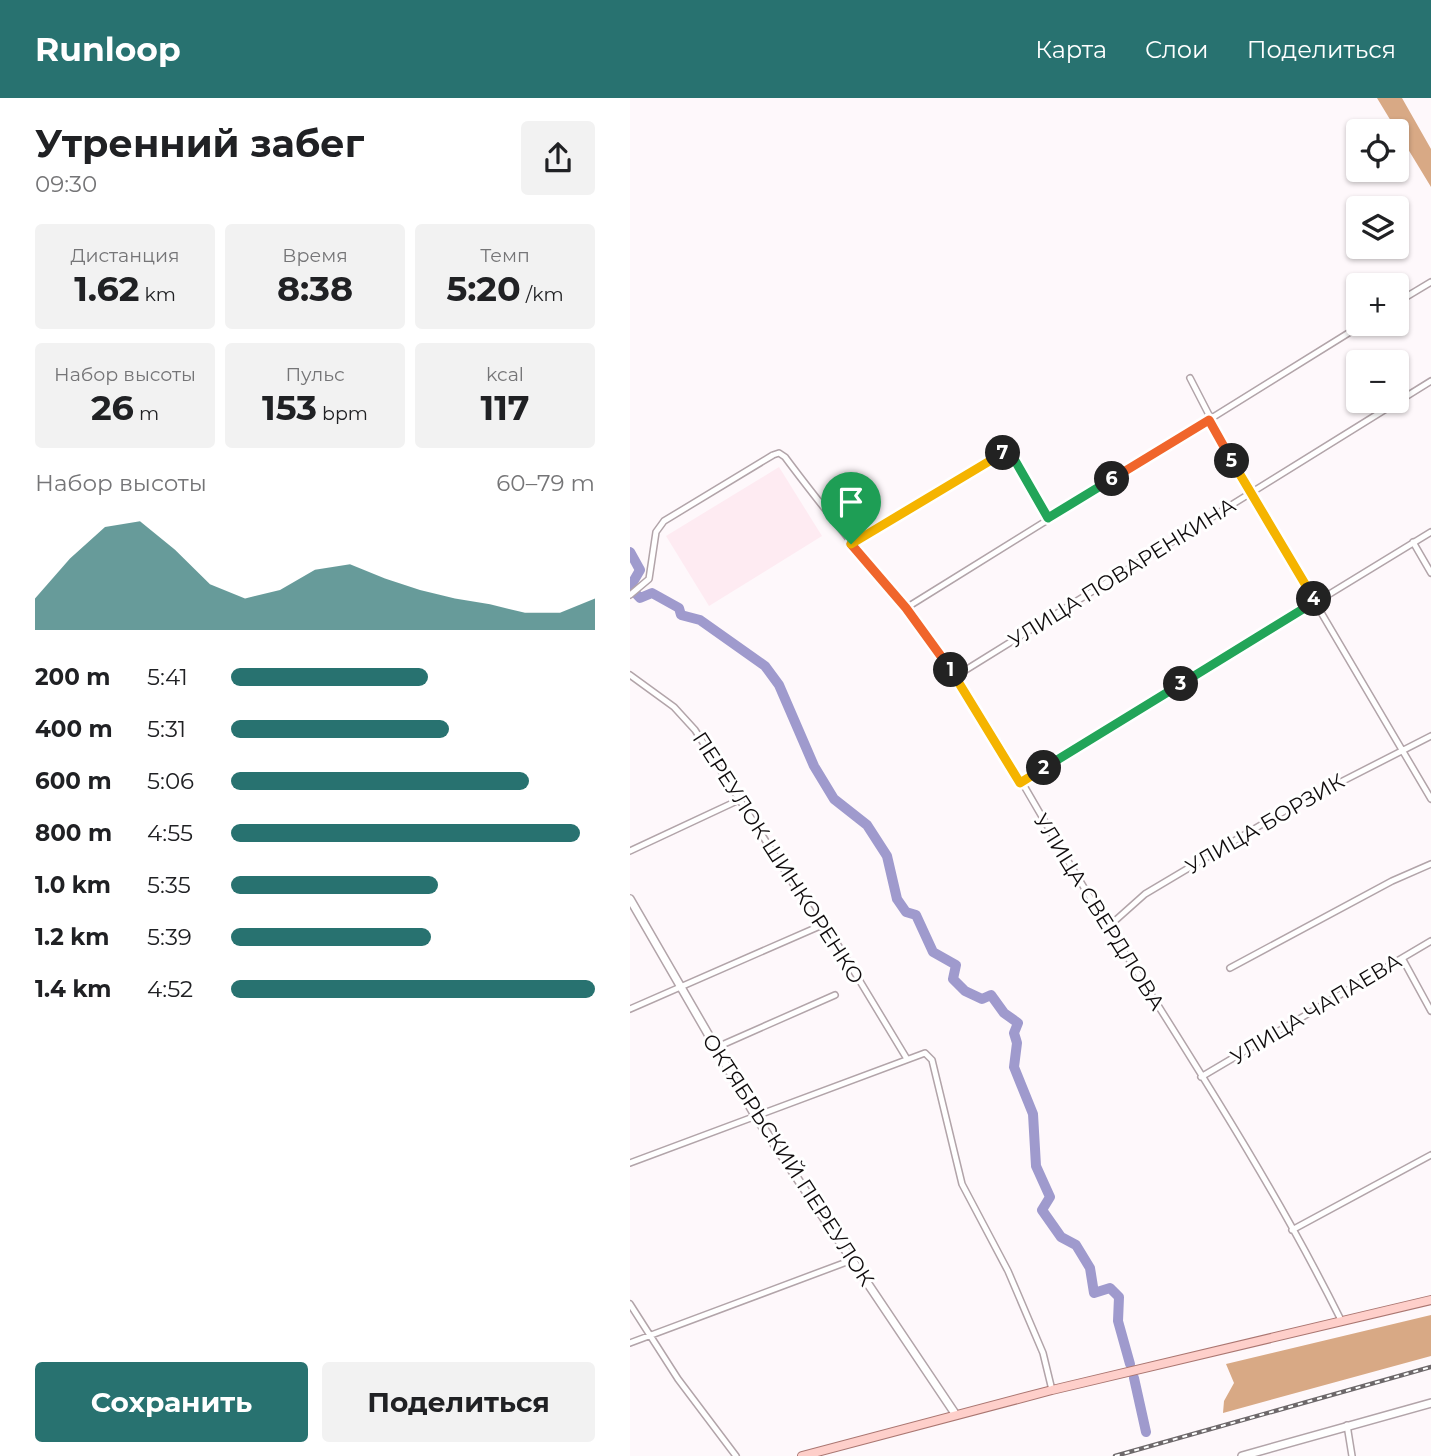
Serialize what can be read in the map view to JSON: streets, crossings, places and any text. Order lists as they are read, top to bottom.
{
  "streets": {
    "street": [
      "УЛИЦА ПОВАРЕНКИНА",
      "УЛИЦА БОРЗИК",
      "ПЕРЕУЛОК ШИНКОРЕНКО",
      "УЛИЦА СВЕРДЛОВА",
      "УЛИЦА ЧАПАЕВА",
      "ОКТЯБРЬСКИЙ ПЕРЕУЛОК"
    ]
  },
  "crossings": [
    ["УЛИЦА ПОВАРЕНКИНА", "УЛИЦА СВЕРДЛОВА"],
    ["УЛИЦА БОРЗИК", "УЛИЦА СВЕРДЛОВА"],
    ["УЛИЦА СВЕРДЛОВА", "УЛИЦА ЧАПАЕВА"]
  ],
  "page": {
    "header": "Runloop",
    "nav": ["Карта", "Слои", "Поделиться"],
    "heading": ["Утренний забег", "09:30"],
    "map_buttons": ["+", "−"],
    "stats": [
      ["Дистанция", "1.62 km"],
      ["Время", "8:38"],
      ["Темп", "5:20 /km"],
      ["Набор высоты", "26 m"],
      ["Пульс", "153 bpm"],
      ["kcal", "117"]
    ],
    "pins": [
      "7",
      "5",
      "6",
      "4",
      "1",
      "3",
      "2"
    ],
    "chart": ["Набор высоты", "60–79 m"],
    "list": [
      {
        "name": "200 m",
        "note": "5:41"
      },
      {
        "name": "400 m",
        "note": "5:31"
      },
      {
        "name": "600 m",
        "note": "5:06"
      },
      {
        "name": "800 m",
        "note": "4:55"
      },
      {
        "name": "1.0 km",
        "note": "5:35"
      },
      {
        "name": "1.2 km",
        "note": "5:39"
      },
      {
        "name": "1.4 km",
        "note": "4:52"
      }
    ],
    "buttons": ["Сохранить", "Поделиться"]
  }
}
